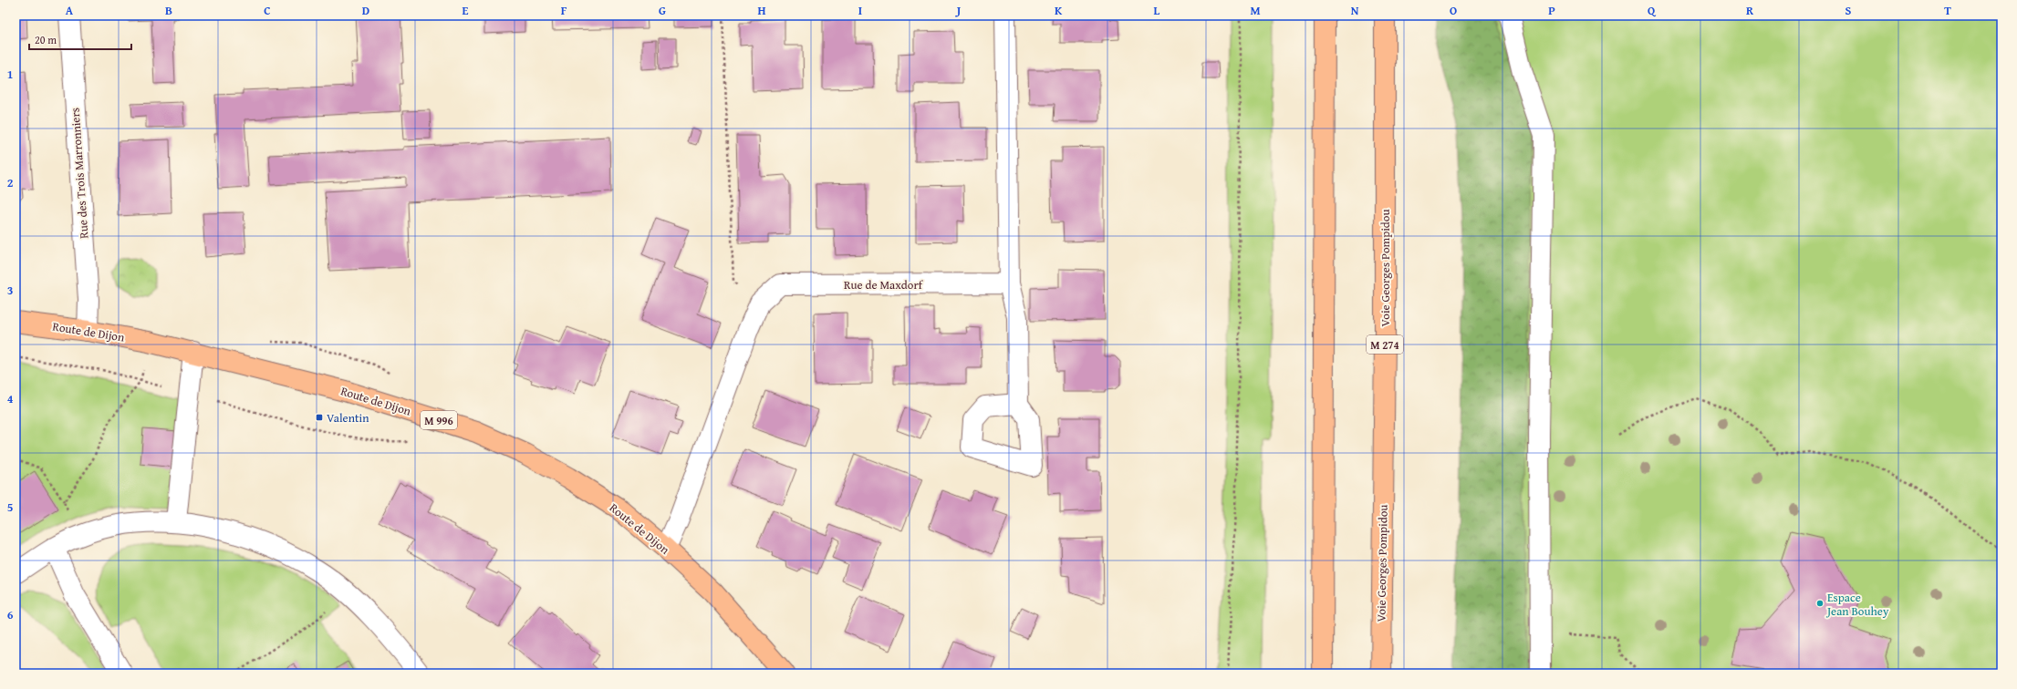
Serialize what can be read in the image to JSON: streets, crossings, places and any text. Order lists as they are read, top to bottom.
{
  "streets": {
    "main road": [
      "Voie Georges Pompidou",
      "Route de Dijon",
      "M 274",
      "M 996"
    ],
    "street": ["Rue des Trois Marronniers", "Rue de Maxdorf"]
  },
  "crossings": [
    ["Rue des Trois Marronniers", "Route de Dijon"],
    ["Rue de Maxdorf", "Route de Dijon"]
  ],
  "places": {
    "transit": ["Valentin"],
    "other": ["Espace Jean Bouhey"]
  },
  "scale_bar": "20 m",
  "grid": {
    "columns": [
      "A",
      "B",
      "C",
      "D",
      "E",
      "F",
      "G",
      "H",
      "I",
      "J",
      "K",
      "L",
      "M",
      "N",
      "O",
      "P",
      "Q",
      "R",
      "S",
      "T"
    ],
    "rows": [
      "1",
      "2",
      "3",
      "4",
      "5",
      "6"
    ]
  }
}
